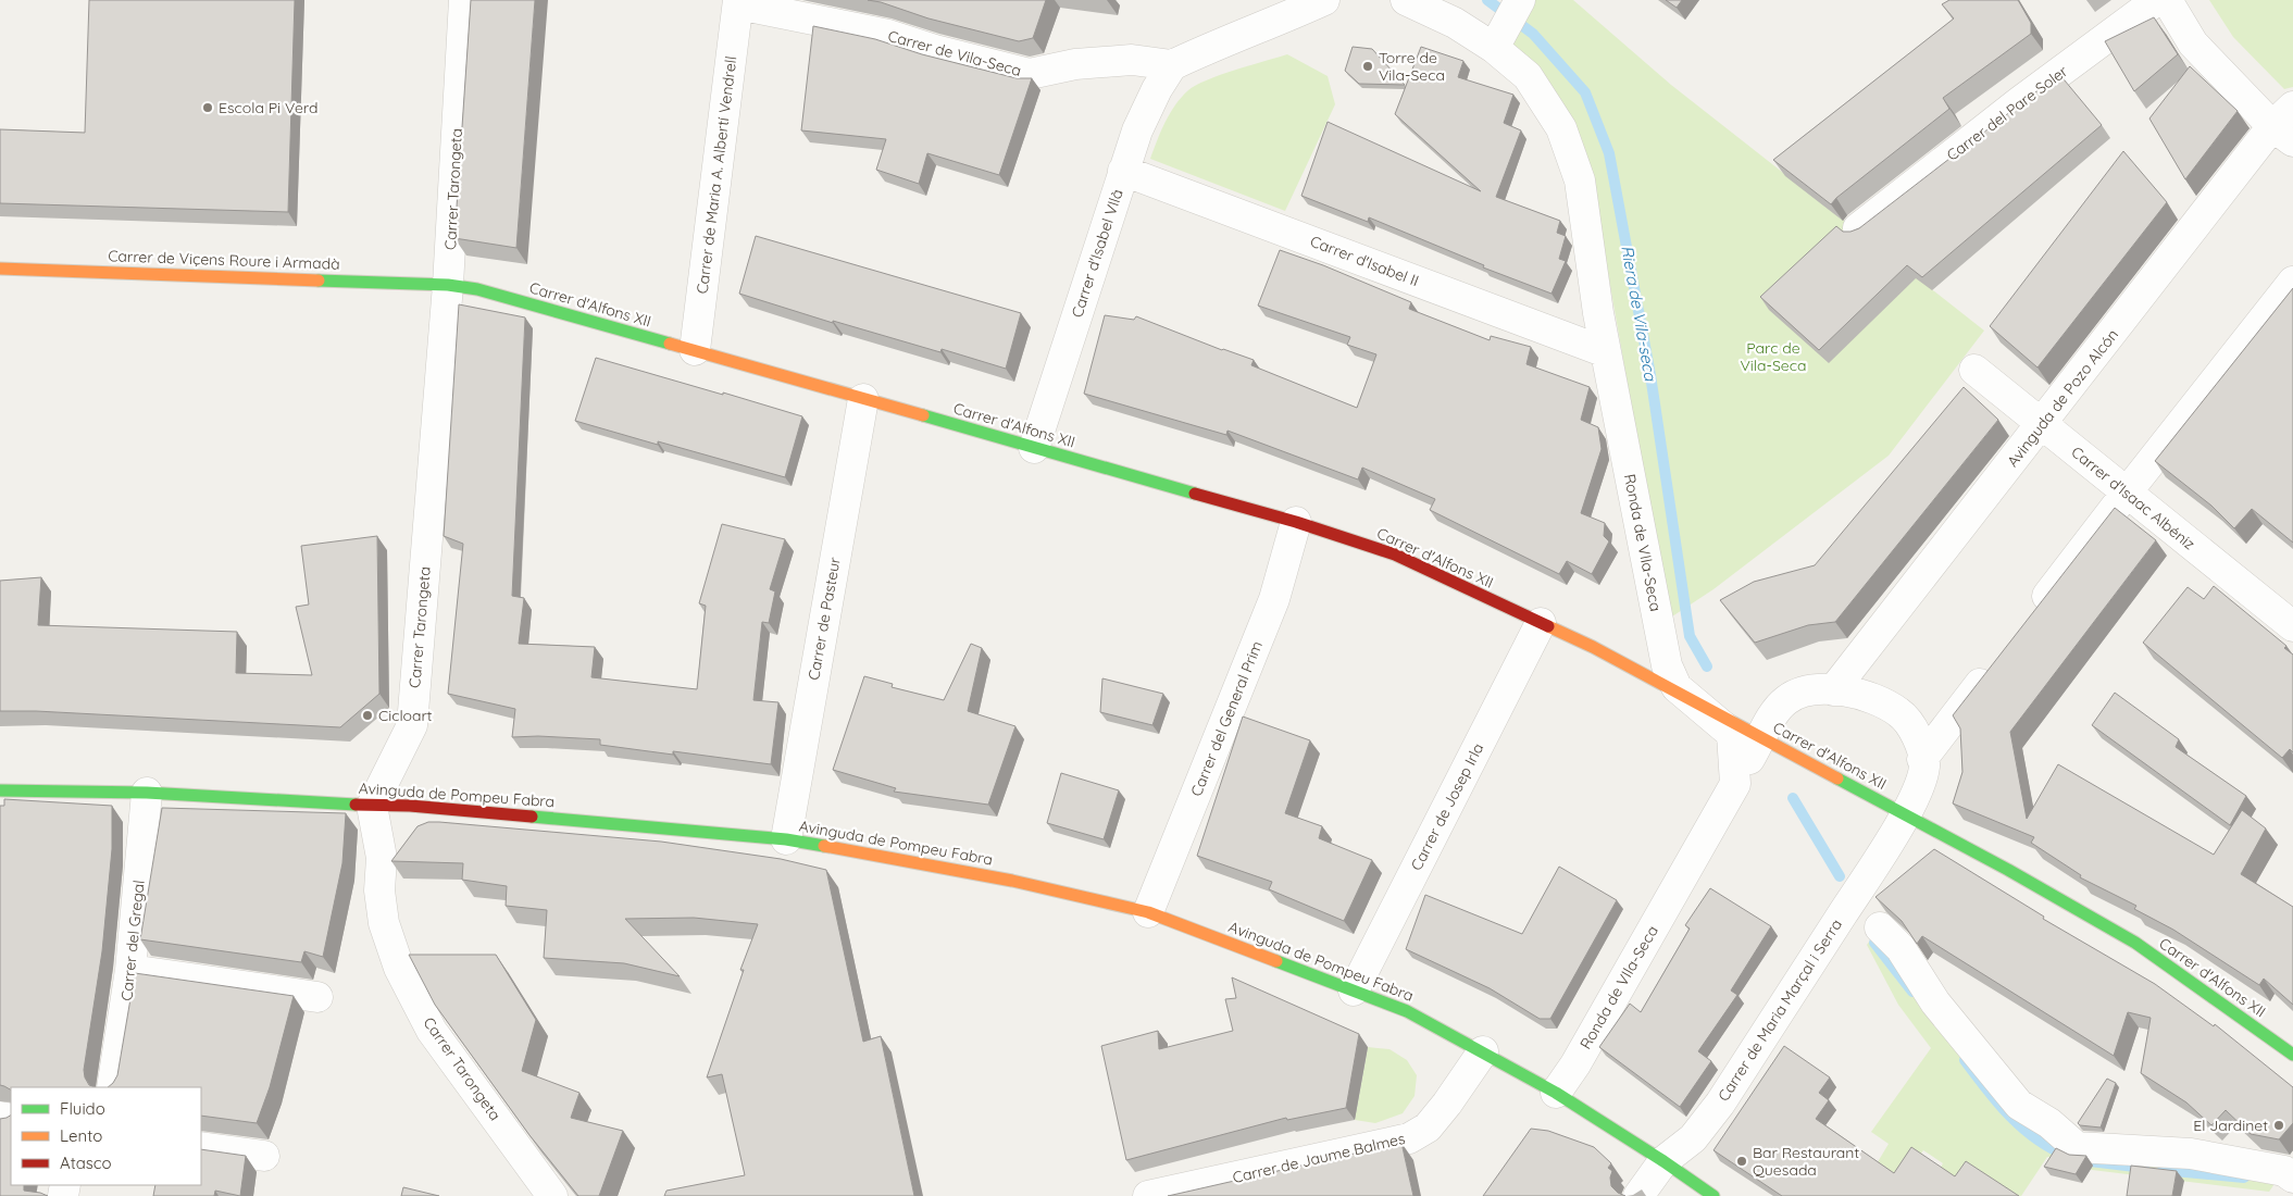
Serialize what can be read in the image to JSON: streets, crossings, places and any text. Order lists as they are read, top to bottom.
{
  "streets": {
    "street": [
      "Carrer de Vila-Seca",
      "Carrer del Pare Soler",
      "Carrer de Maria A. Albertí Vendrell",
      "Carrer Tarongeta",
      "Carrer d'Isabel VIlà",
      "Carrer de Viçens Roure i Armadà",
      "Carrer d'Isabel II",
      "Carrer d'Alfons XII",
      "Avinguda de Pozo Alcón",
      "Carrer d'Isaac Albéniz",
      "Ronda de VIla-Seca",
      "Carrer de Pasteur",
      "Carrer del General Prim",
      "Avinguda de Pompeu Fabra",
      "Carrer de Josep Irla",
      "Carrer del Gregal",
      "Carrer de Maria Marçal i Serra",
      "Carrer de Jaume Balmes"
    ]
  },
  "crossings": [
    ["Carrer de Vila-Seca", "Carrer de Maria A. Albertí Vendrell"],
    ["Carrer de Vila-Seca", "Carrer d'Isabel VIlà"],
    ["Carrer de Maria A. Albertí Vendrell", "Carrer d'Alfons XII"],
    ["Carrer Tarongeta", "Carrer de Viçens Roure i Armadà"],
    ["Carrer Tarongeta", "Carrer d'Alfons XII"],
    ["Carrer Tarongeta", "Avinguda de Pompeu Fabra"],
    ["Carrer d'Isabel VIlà", "Carrer d'Isabel II"],
    ["Carrer d'Isabel VIlà", "Carrer d'Alfons XII"],
    ["Carrer de Viçens Roure i Armadà", "Carrer d'Alfons XII"],
    ["Carrer d'Isabel II", "Ronda de VIla-Seca"],
    ["Carrer d'Alfons XII", "Ronda de VIla-Seca"],
    ["Carrer d'Alfons XII", "Carrer de Pasteur"],
    ["Carrer d'Alfons XII", "Carrer del General Prim"],
    ["Carrer d'Alfons XII", "Carrer de Josep Irla"],
    ["Carrer d'Alfons XII", "Carrer de Maria Marçal i Serra"],
    ["Avinguda de Pozo Alcón", "Carrer d'Isaac Albéniz"],
    ["Ronda de VIla-Seca", "Avinguda de Pompeu Fabra"],
    ["Carrer de Pasteur", "Avinguda de Pompeu Fabra"],
    ["Carrer del General Prim", "Avinguda de Pompeu Fabra"],
    ["Avinguda de Pompeu Fabra", "Carrer de Josep Irla"],
    ["Avinguda de Pompeu Fabra", "Carrer del Gregal"],
    ["Avinguda de Pompeu Fabra", "Carrer de Maria Marçal i Serra"],
    ["Avinguda de Pompeu Fabra", "Carrer de Jaume Balmes"]
  ],
  "water": ["Riera de Vila-seca"],
  "parks": ["Parc de Vila-Seca"],
  "places": [
    "Torre de Vila-Seca",
    "Escola Pi Verd",
    "Cicloart",
    "El Jardinet",
    "Bar Restaurant Quesada"
  ],
  "legend": ["Fluido", "Lento", "Atasco"]
}
